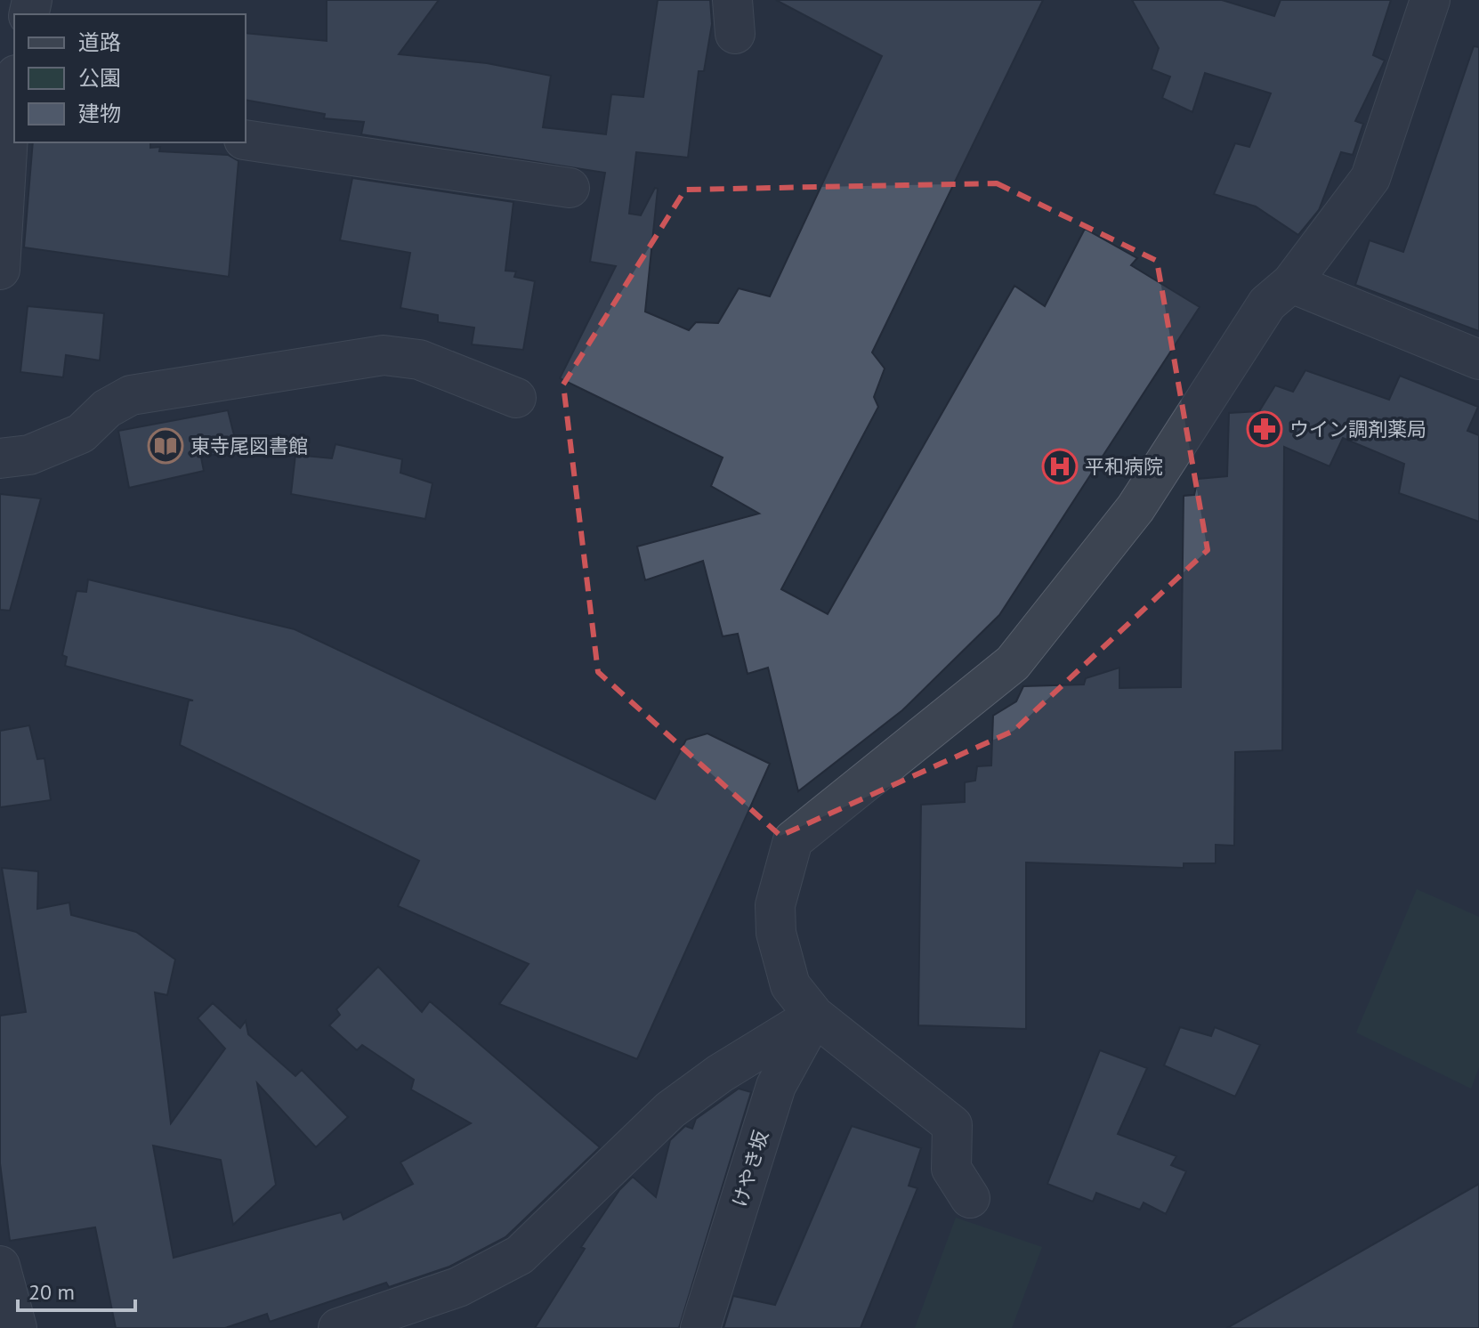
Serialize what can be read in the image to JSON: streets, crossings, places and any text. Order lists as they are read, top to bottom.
{
  "streets": {
    "street": ["けやき坂"]
  },
  "places": {
    "pharmacy": ["ウイン調剤薬局"],
    "library": ["東寺尾図書館"],
    "hospital": ["平和病院"]
  },
  "legend": ["道路", "公園", "建物"],
  "scale_bar": "20 m"
}
